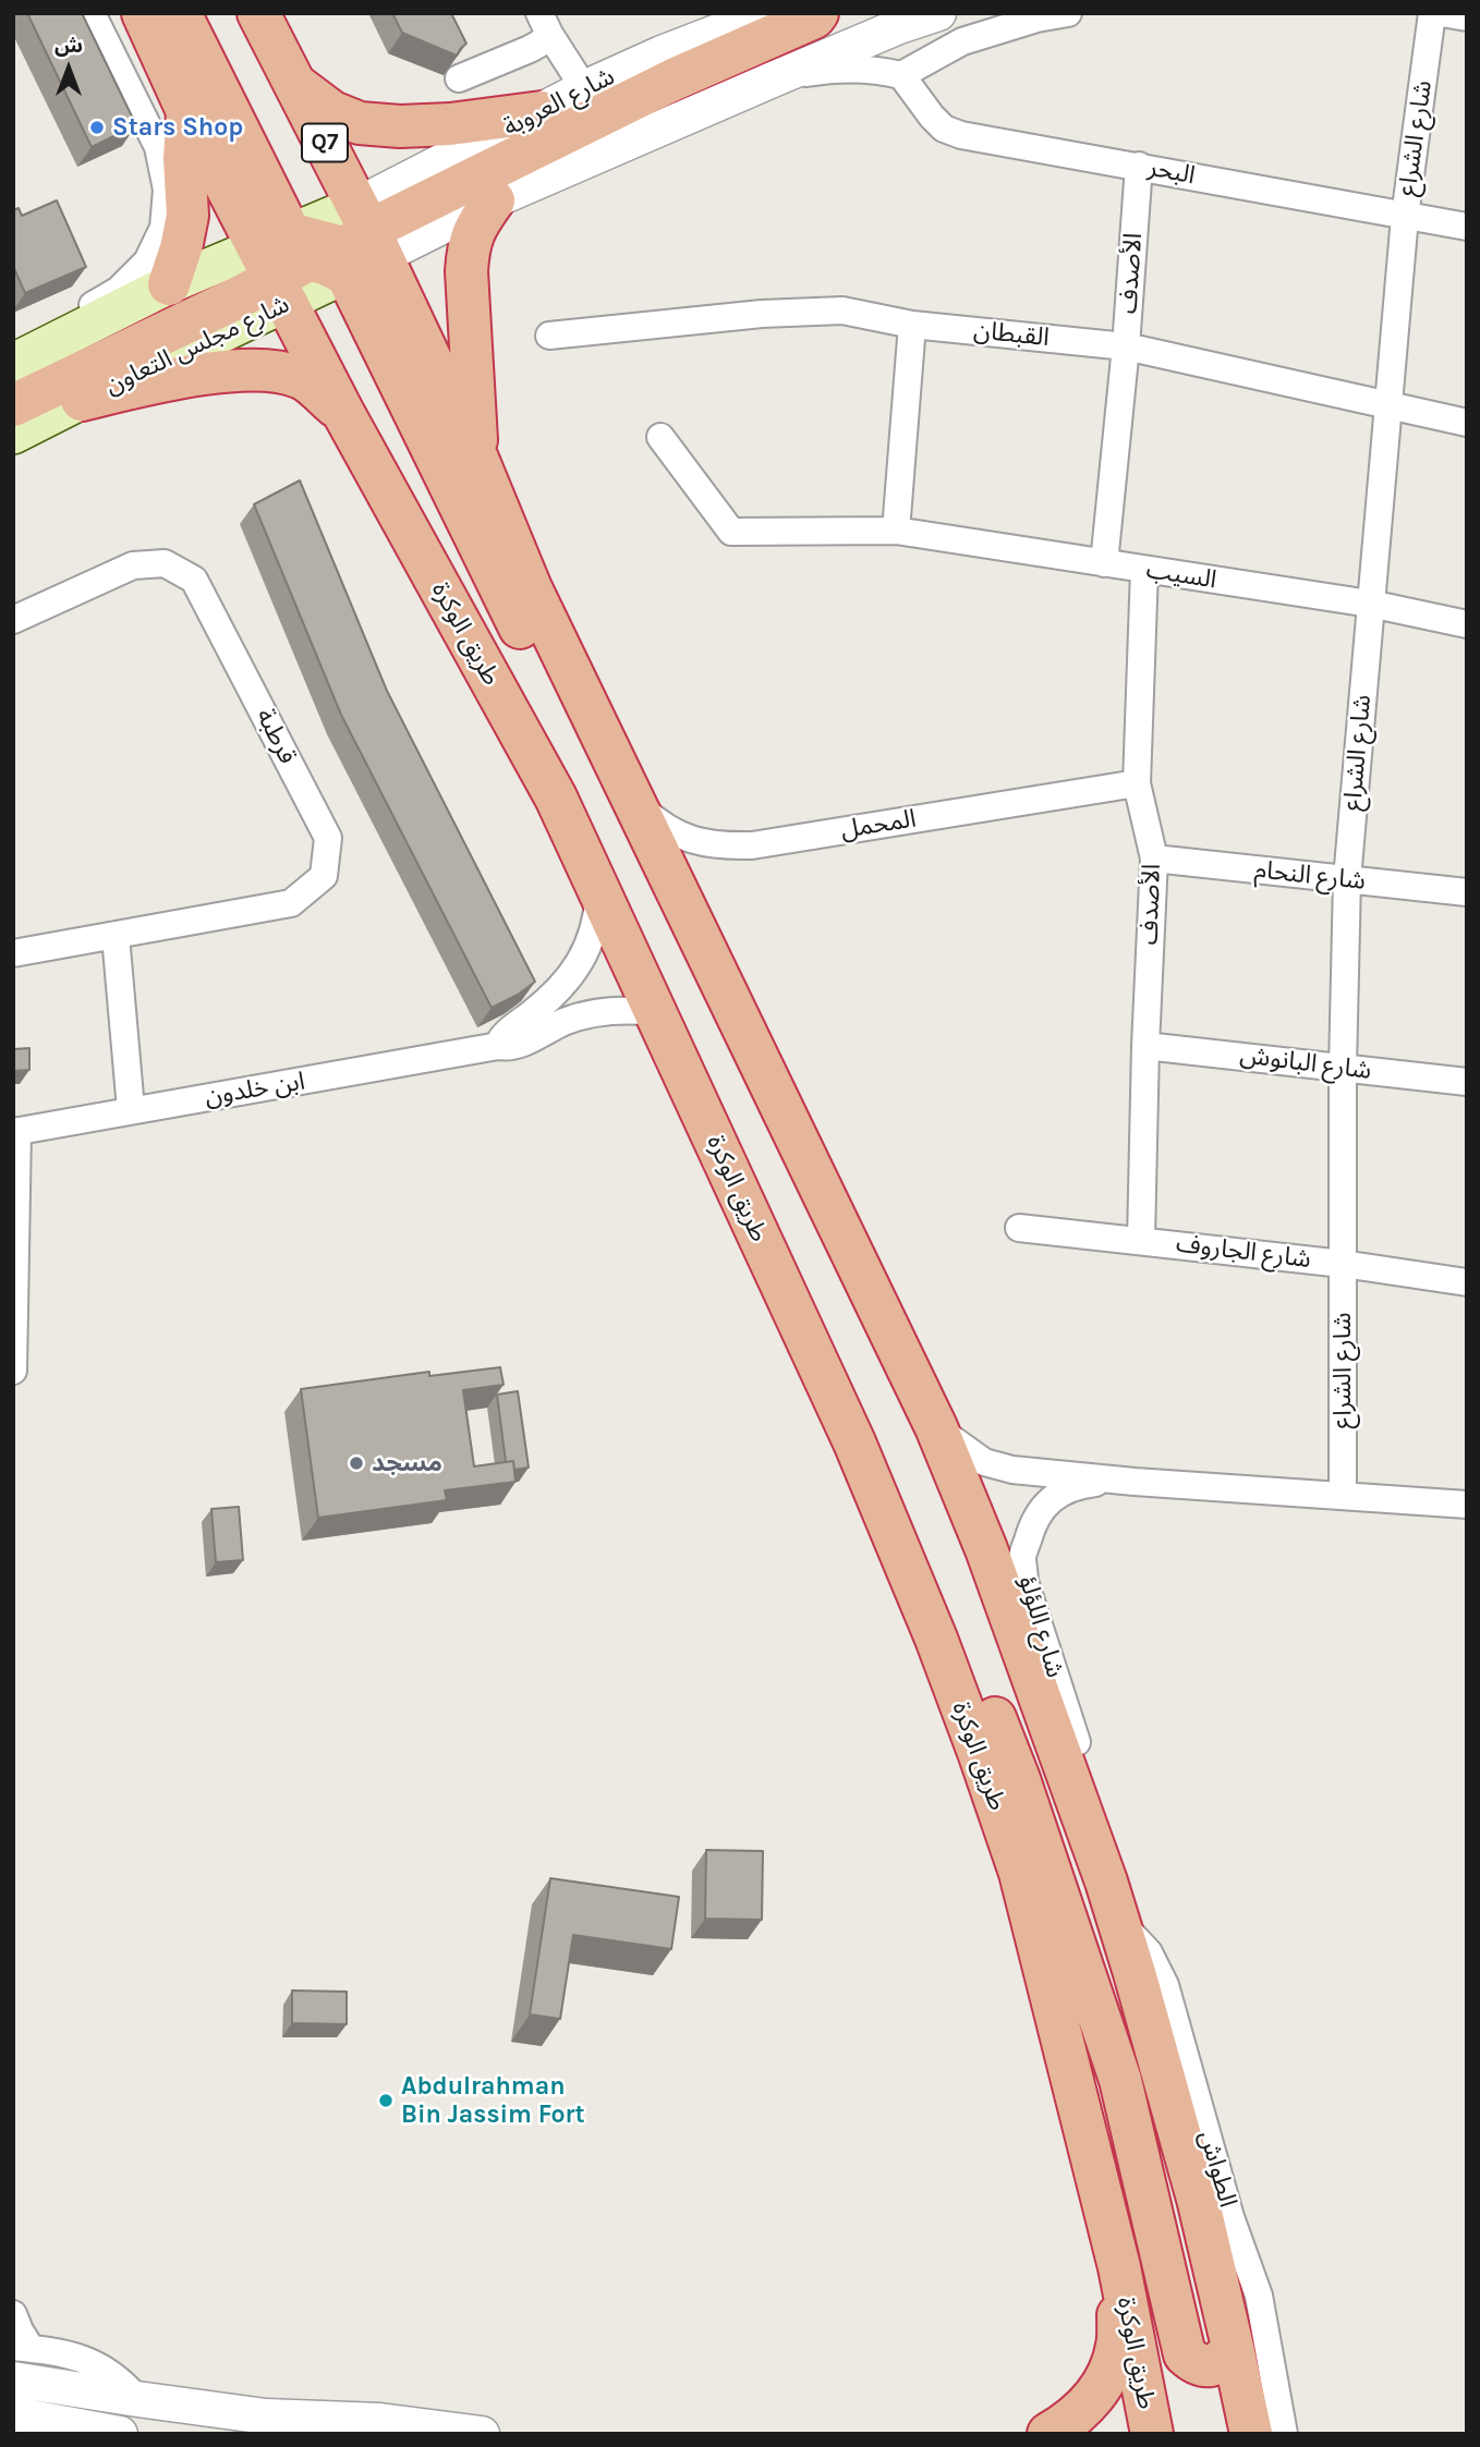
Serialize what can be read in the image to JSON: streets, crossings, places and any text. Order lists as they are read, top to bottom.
{
  "streets": {
    "highway": ["Q7", "طريق الوكرة"],
    "main road": ["شارع مجلس التعاون"],
    "street": [
      "شارع العروبة",
      "شارع الشراع",
      "البحر",
      "الأصدف",
      "القبطان",
      "السيب",
      "قرطبة",
      "المحمل",
      "شارع النحام",
      "شارع البانوش",
      "ابن خلدون",
      "شارع الجاروف",
      "شارع اللؤلؤ",
      "الطواش"
    ]
  },
  "crossings": [
    ["شارع العروبة", "شارع مجلس التعاون"],
    ["شارع العروبة", "طريق الوكرة"],
    ["شارع الشراع", "البحر"],
    ["شارع الشراع", "القبطان"],
    ["شارع الشراع", "السيب"],
    ["شارع الشراع", "شارع النحام"],
    ["شارع الشراع", "شارع البانوش"],
    ["شارع الشراع", "شارع الجاروف"],
    ["شارع الشراع", "شارع اللؤلؤ"],
    ["البحر", "الأصدف"],
    ["الأصدف", "القبطان"],
    ["الأصدف", "السيب"],
    ["الأصدف", "المحمل"],
    ["الأصدف", "شارع النحام"],
    ["الأصدف", "شارع البانوش"],
    ["الأصدف", "شارع الجاروف"],
    ["شارع مجلس التعاون", "طريق الوكرة"],
    ["طريق الوكرة", "المحمل"],
    ["طريق الوكرة", "ابن خلدون"],
    ["طريق الوكرة", "شارع اللؤلؤ"],
    ["طريق الوكرة", "الطواش"]
  ],
  "places": ["Stars Shop", "مسجد", "Abdulrahman Bin Jassim Fort"],
  "north": "top"
}
